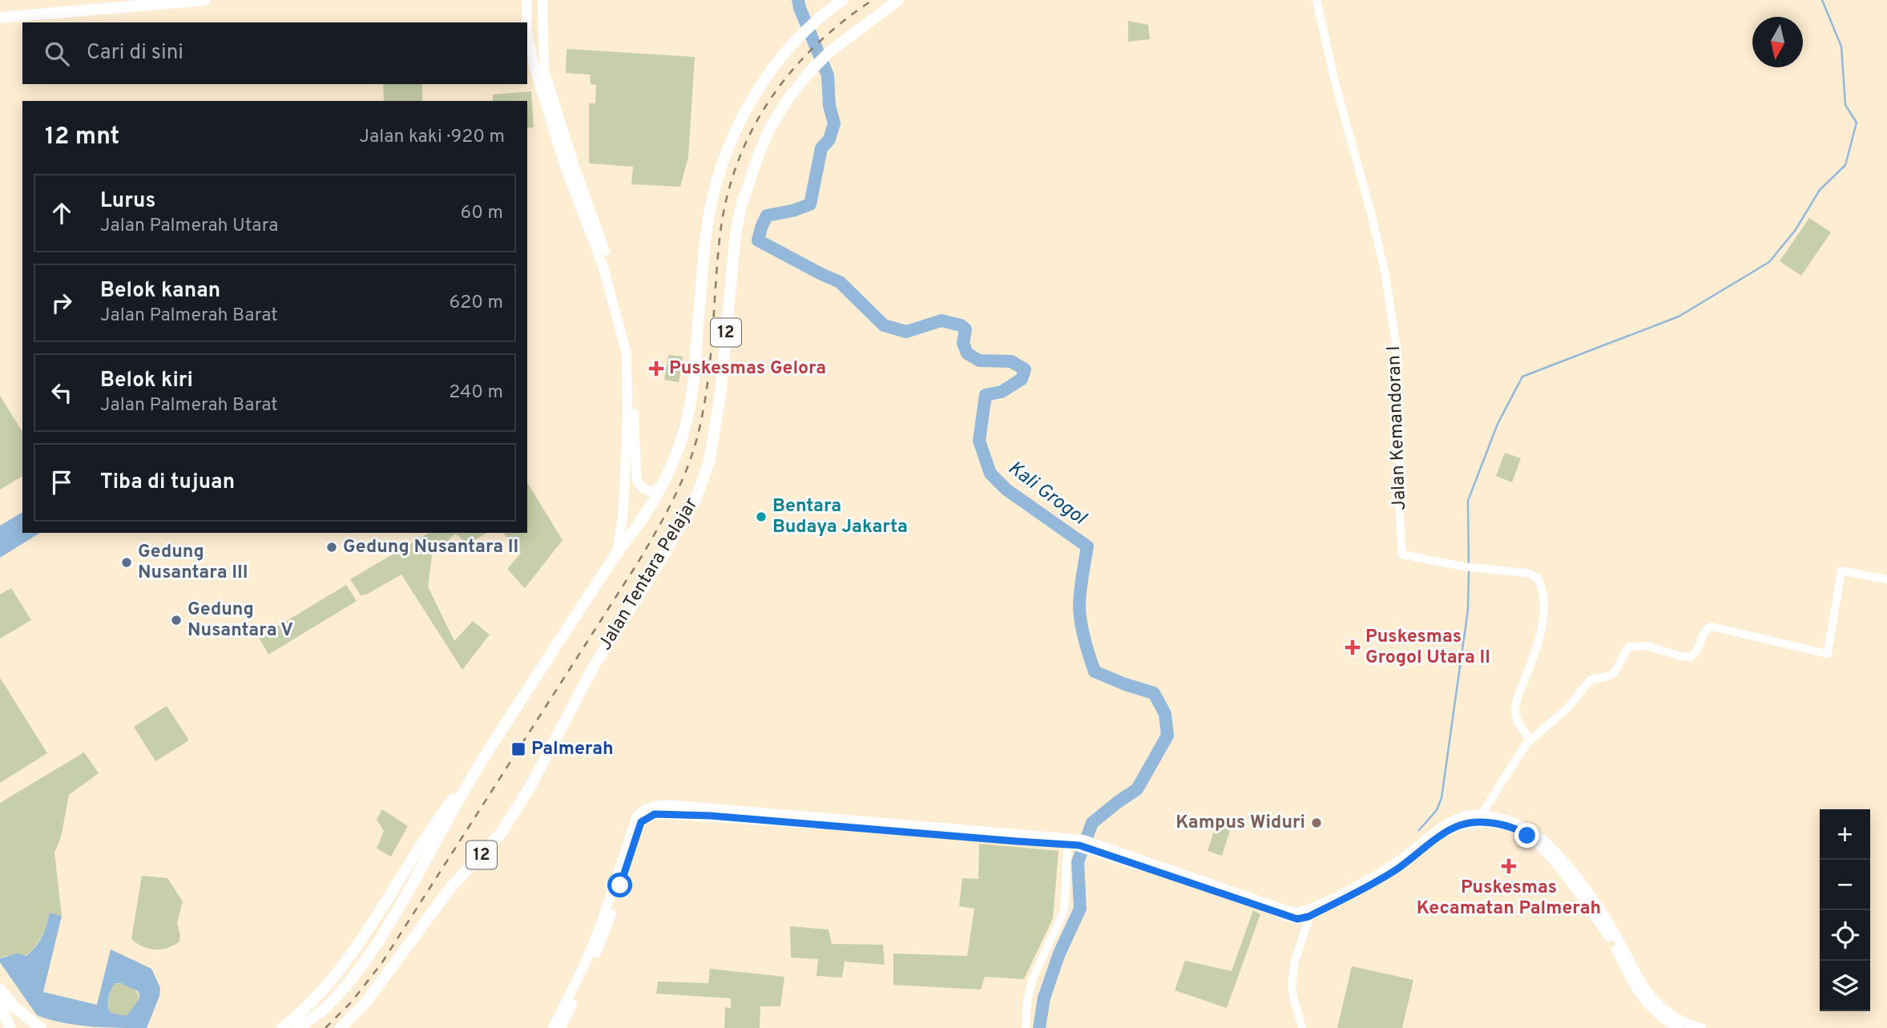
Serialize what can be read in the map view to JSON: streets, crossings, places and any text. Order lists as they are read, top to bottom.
{
  "streets": {
    "main road": ["12", "Jalan Tentara Pelajar"],
    "street": ["Jalan Kemandoran I"]
  },
  "water": ["Kali Grogol"],
  "places": {
    "health": ["Puskesmas Gelora", "Puskesmas Grogol Utara II", "Puskesmas Kecamatan Palmerah"],
    "other": [
      "Bentara Budaya Jakarta",
      "Gedung Nusantara II",
      "Gedung Nusantara III",
      "Gedung Nusantara V",
      "Kampus Widuri"
    ],
    "transit": ["Palmerah"]
  },
  "north": "bottom",
  "page": {
    "search": "Cari di sini",
    "heading": ["12 mnt", "Jalan kaki · 920 m"],
    "list": [
      ["Lurus", "Jalan Palmerah Utara", "60 m"],
      ["Belok kanan", "Jalan Palmerah Barat", "620 m"],
      ["Belok kiri", "Jalan Palmerah Barat", "240 m"],
      "Tiba di tujuan"
    ],
    "map_buttons": ["+", "−"]
  }
}
